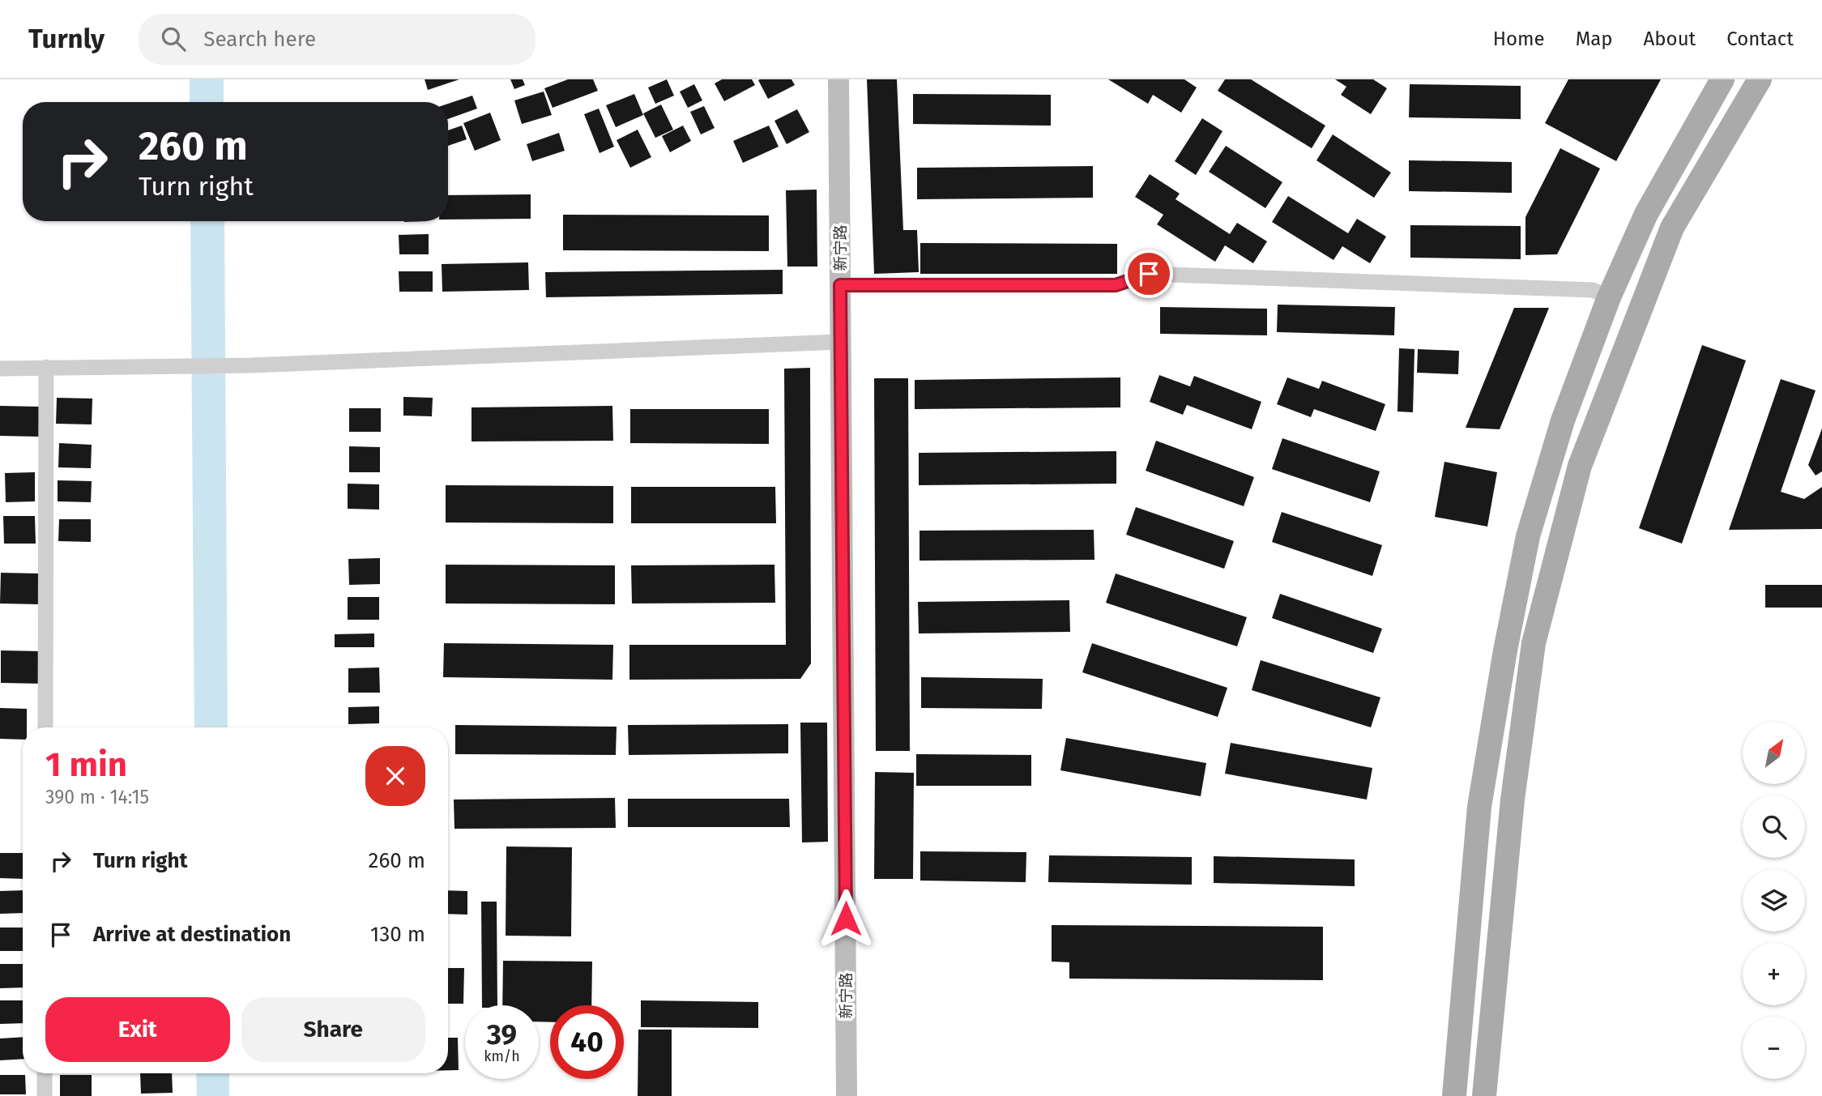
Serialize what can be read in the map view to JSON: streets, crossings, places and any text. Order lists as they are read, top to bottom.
{
  "streets": {
    "street": ["新宁路"]
  },
  "north": "top right",
  "page": {
    "header": "Turnly",
    "search": "Search here",
    "nav": [
      "Home",
      "Map",
      "About",
      "Contact"
    ],
    "turn": ["260 m", "Turn right"],
    "map_buttons": ["+", "−"],
    "heading": ["1 min", "390 m · 14:15"],
    "list": [
      {
        "name": "Turn right",
        "value": "260 m"
      },
      {
        "name": "Arrive at destination",
        "value": "130 m"
      }
    ],
    "buttons": ["Exit", "Share"],
    "speed": "39 km/h",
    "limit": "40"
  }
}
